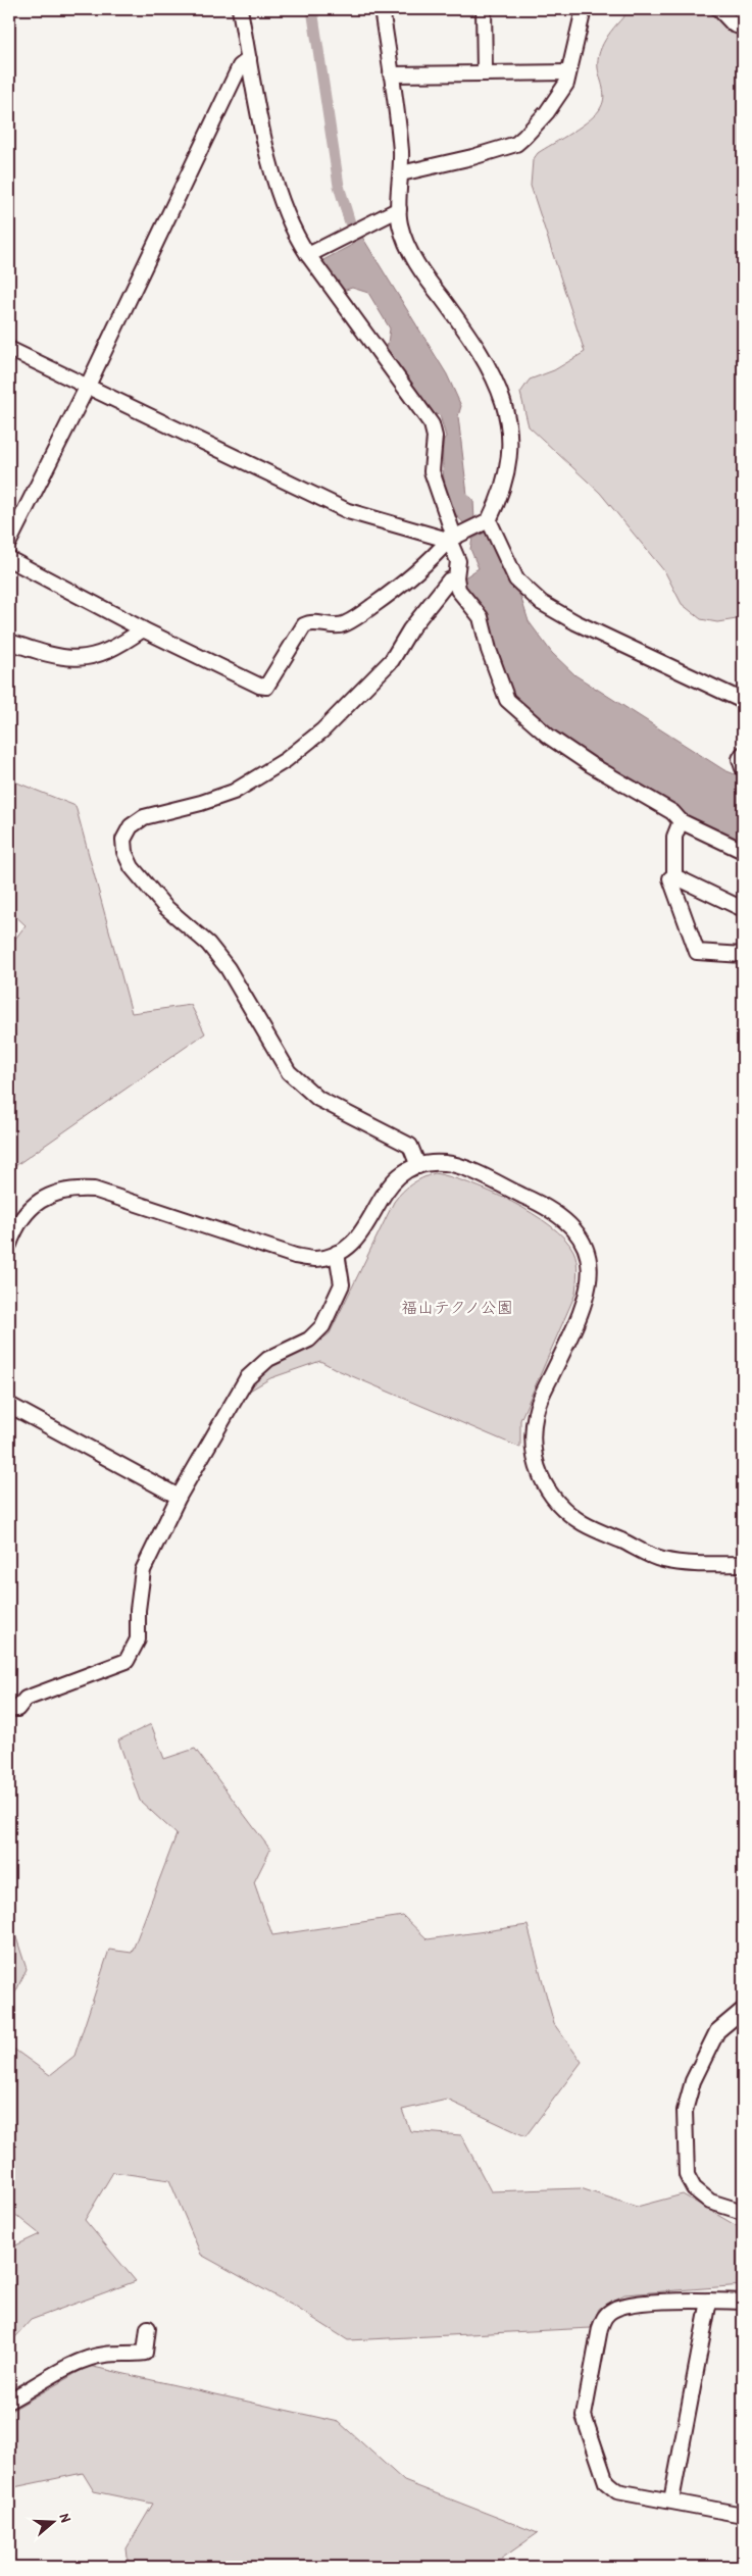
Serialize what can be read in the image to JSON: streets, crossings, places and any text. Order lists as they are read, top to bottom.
{
  "parks": ["福山テクノ公園"],
  "north": "right"
}
